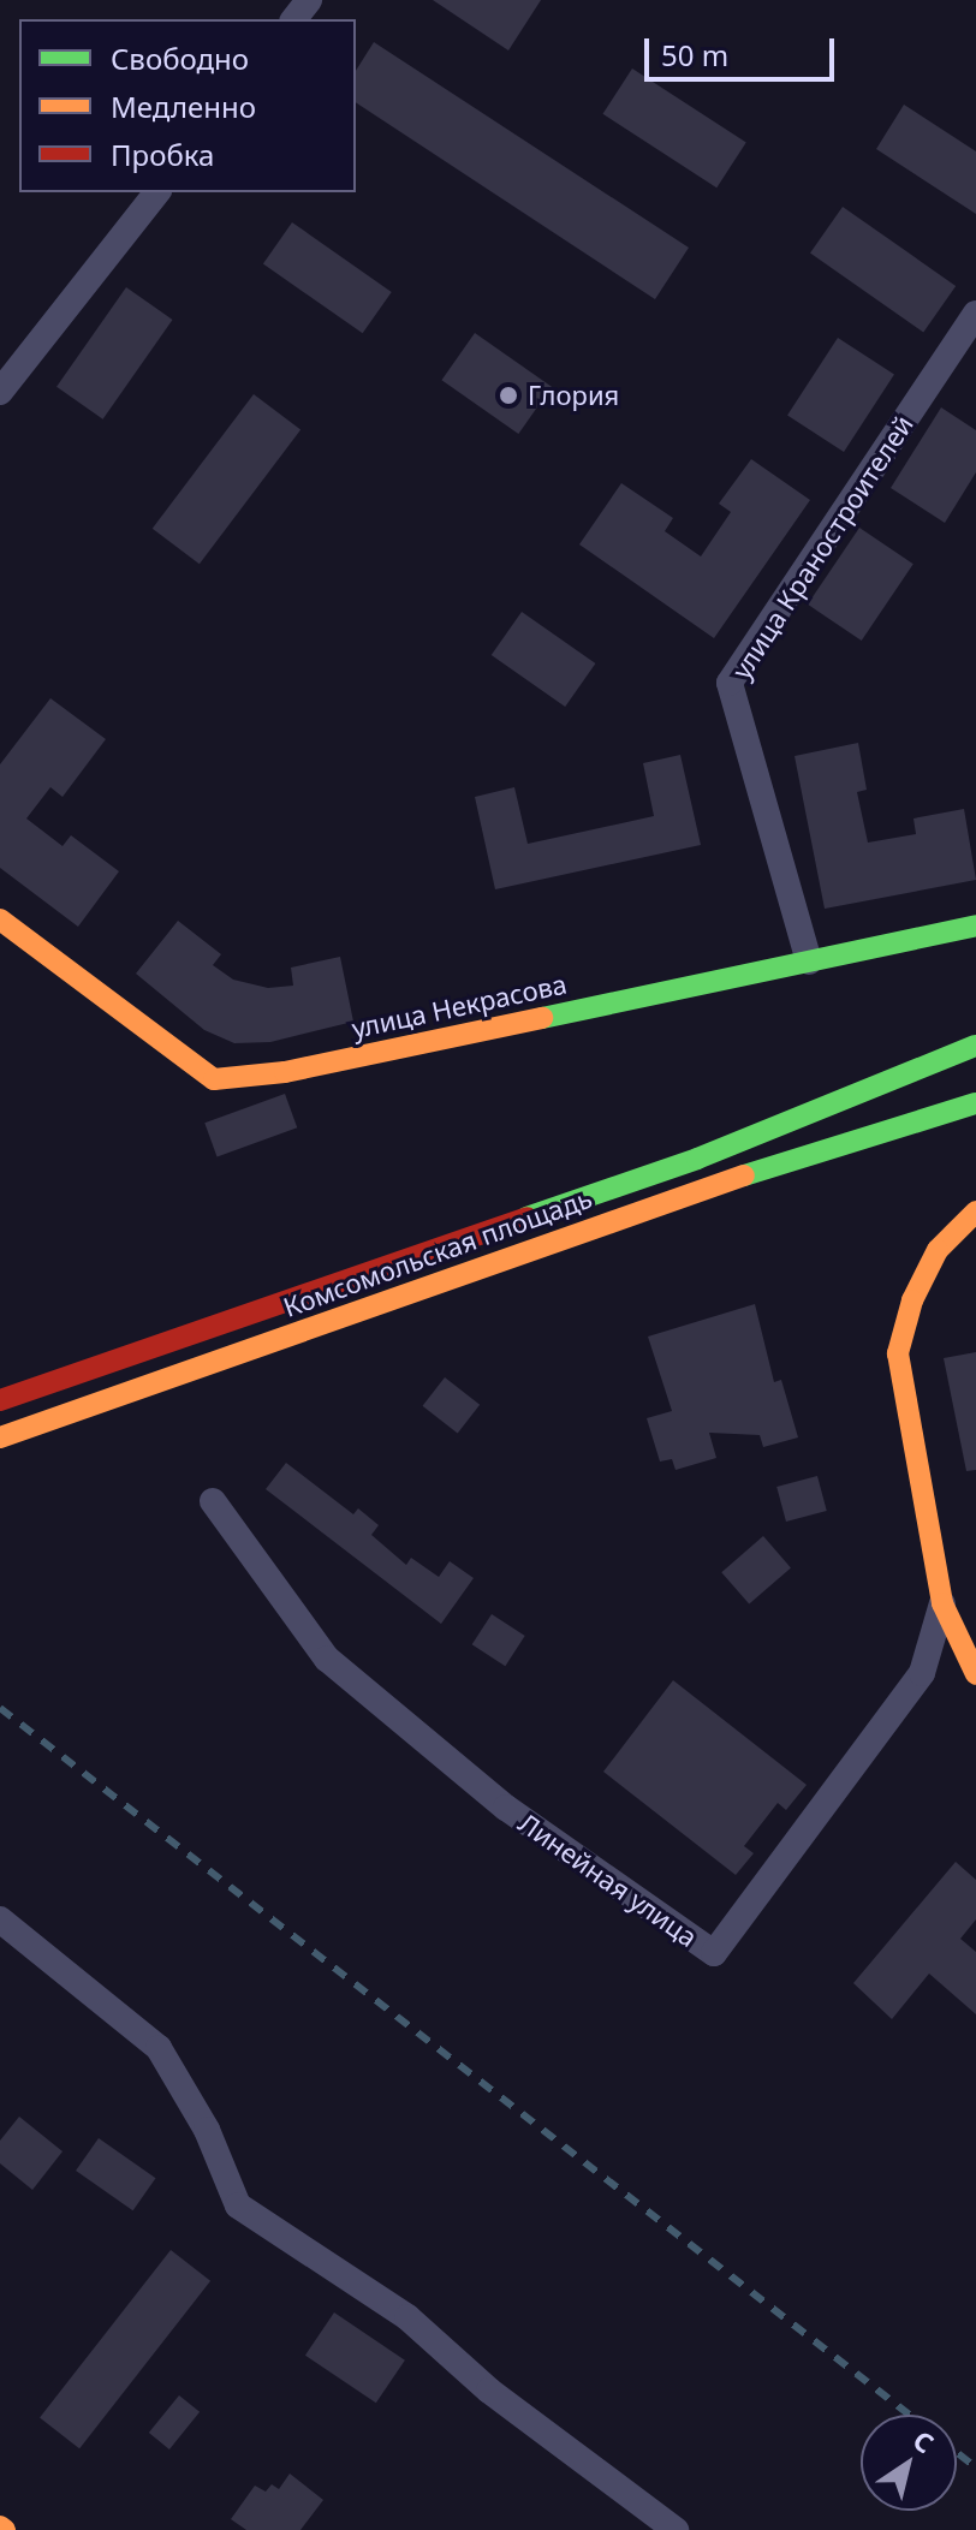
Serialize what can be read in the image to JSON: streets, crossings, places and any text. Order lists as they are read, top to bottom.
{
  "streets": {
    "main road": ["улица Некрасова", "Комсомольская площадь"],
    "street": ["улица Краностроителей", "Линейная улица"]
  },
  "crossings": [
    ["улица Краностроителей", "улица Некрасова"]
  ],
  "places": ["Глория"],
  "legend": ["Свободно", "Медленно", "Пробка"],
  "scale_bar": "50 m",
  "north": "top right"
}
